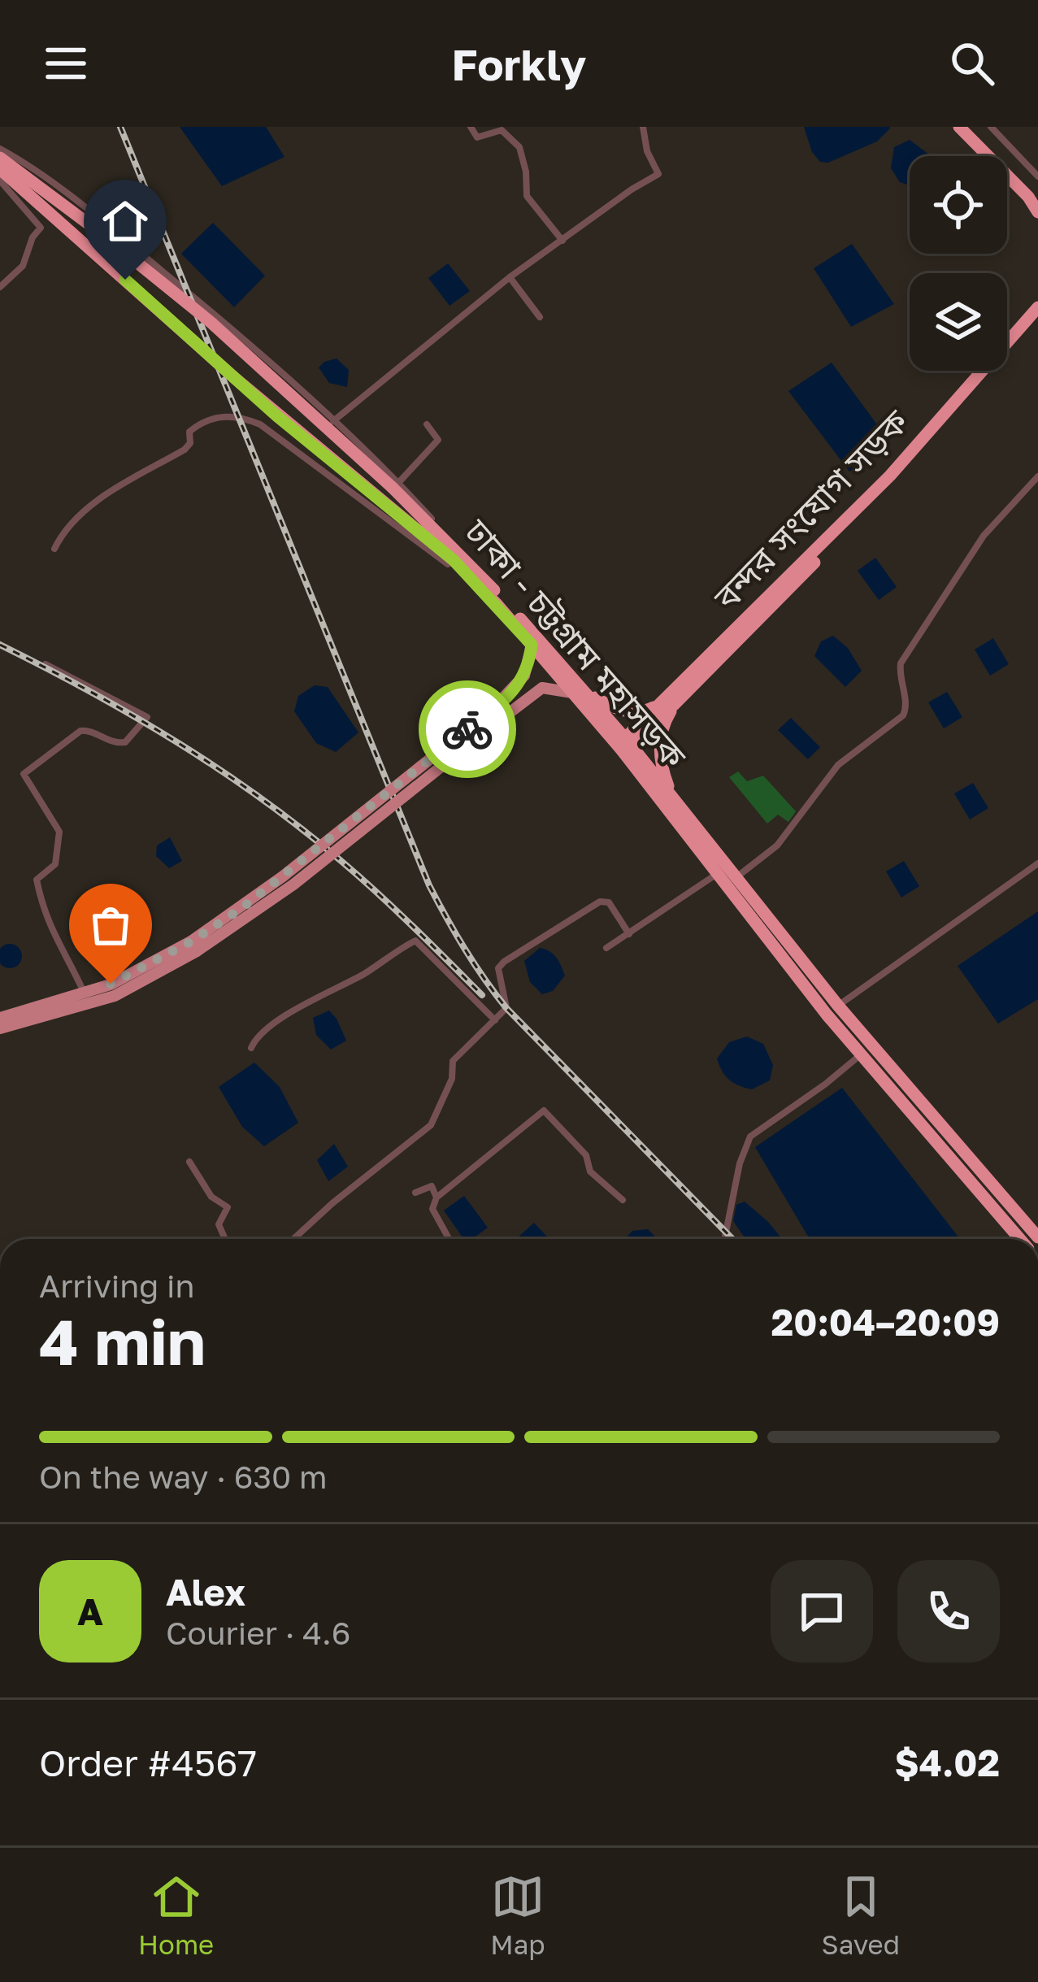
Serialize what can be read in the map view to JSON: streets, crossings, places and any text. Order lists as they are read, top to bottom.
{
  "streets": {
    "highway": ["বন্দর সংযোগ সড়ক", "ঢাকা - চট্টগ্রাম মহাসড়ক"]
  },
  "crossings": [
    ["বন্দর সংযোগ সড়ক", "ঢাকা - চট্টগ্রাম মহাসড়ক"]
  ],
  "page": {
    "header": "Forkly",
    "heading": ["4 min", "Arriving in", "20:04–20:09"],
    "panel": [
      "Alex",
      "Courier · 4.6",
      "Order #4567",
      "$4.02"
    ],
    "bar": "On the way · 630 m",
    "round": "A",
    "tabs": ["Home", "Map", "Saved"]
  }
}
